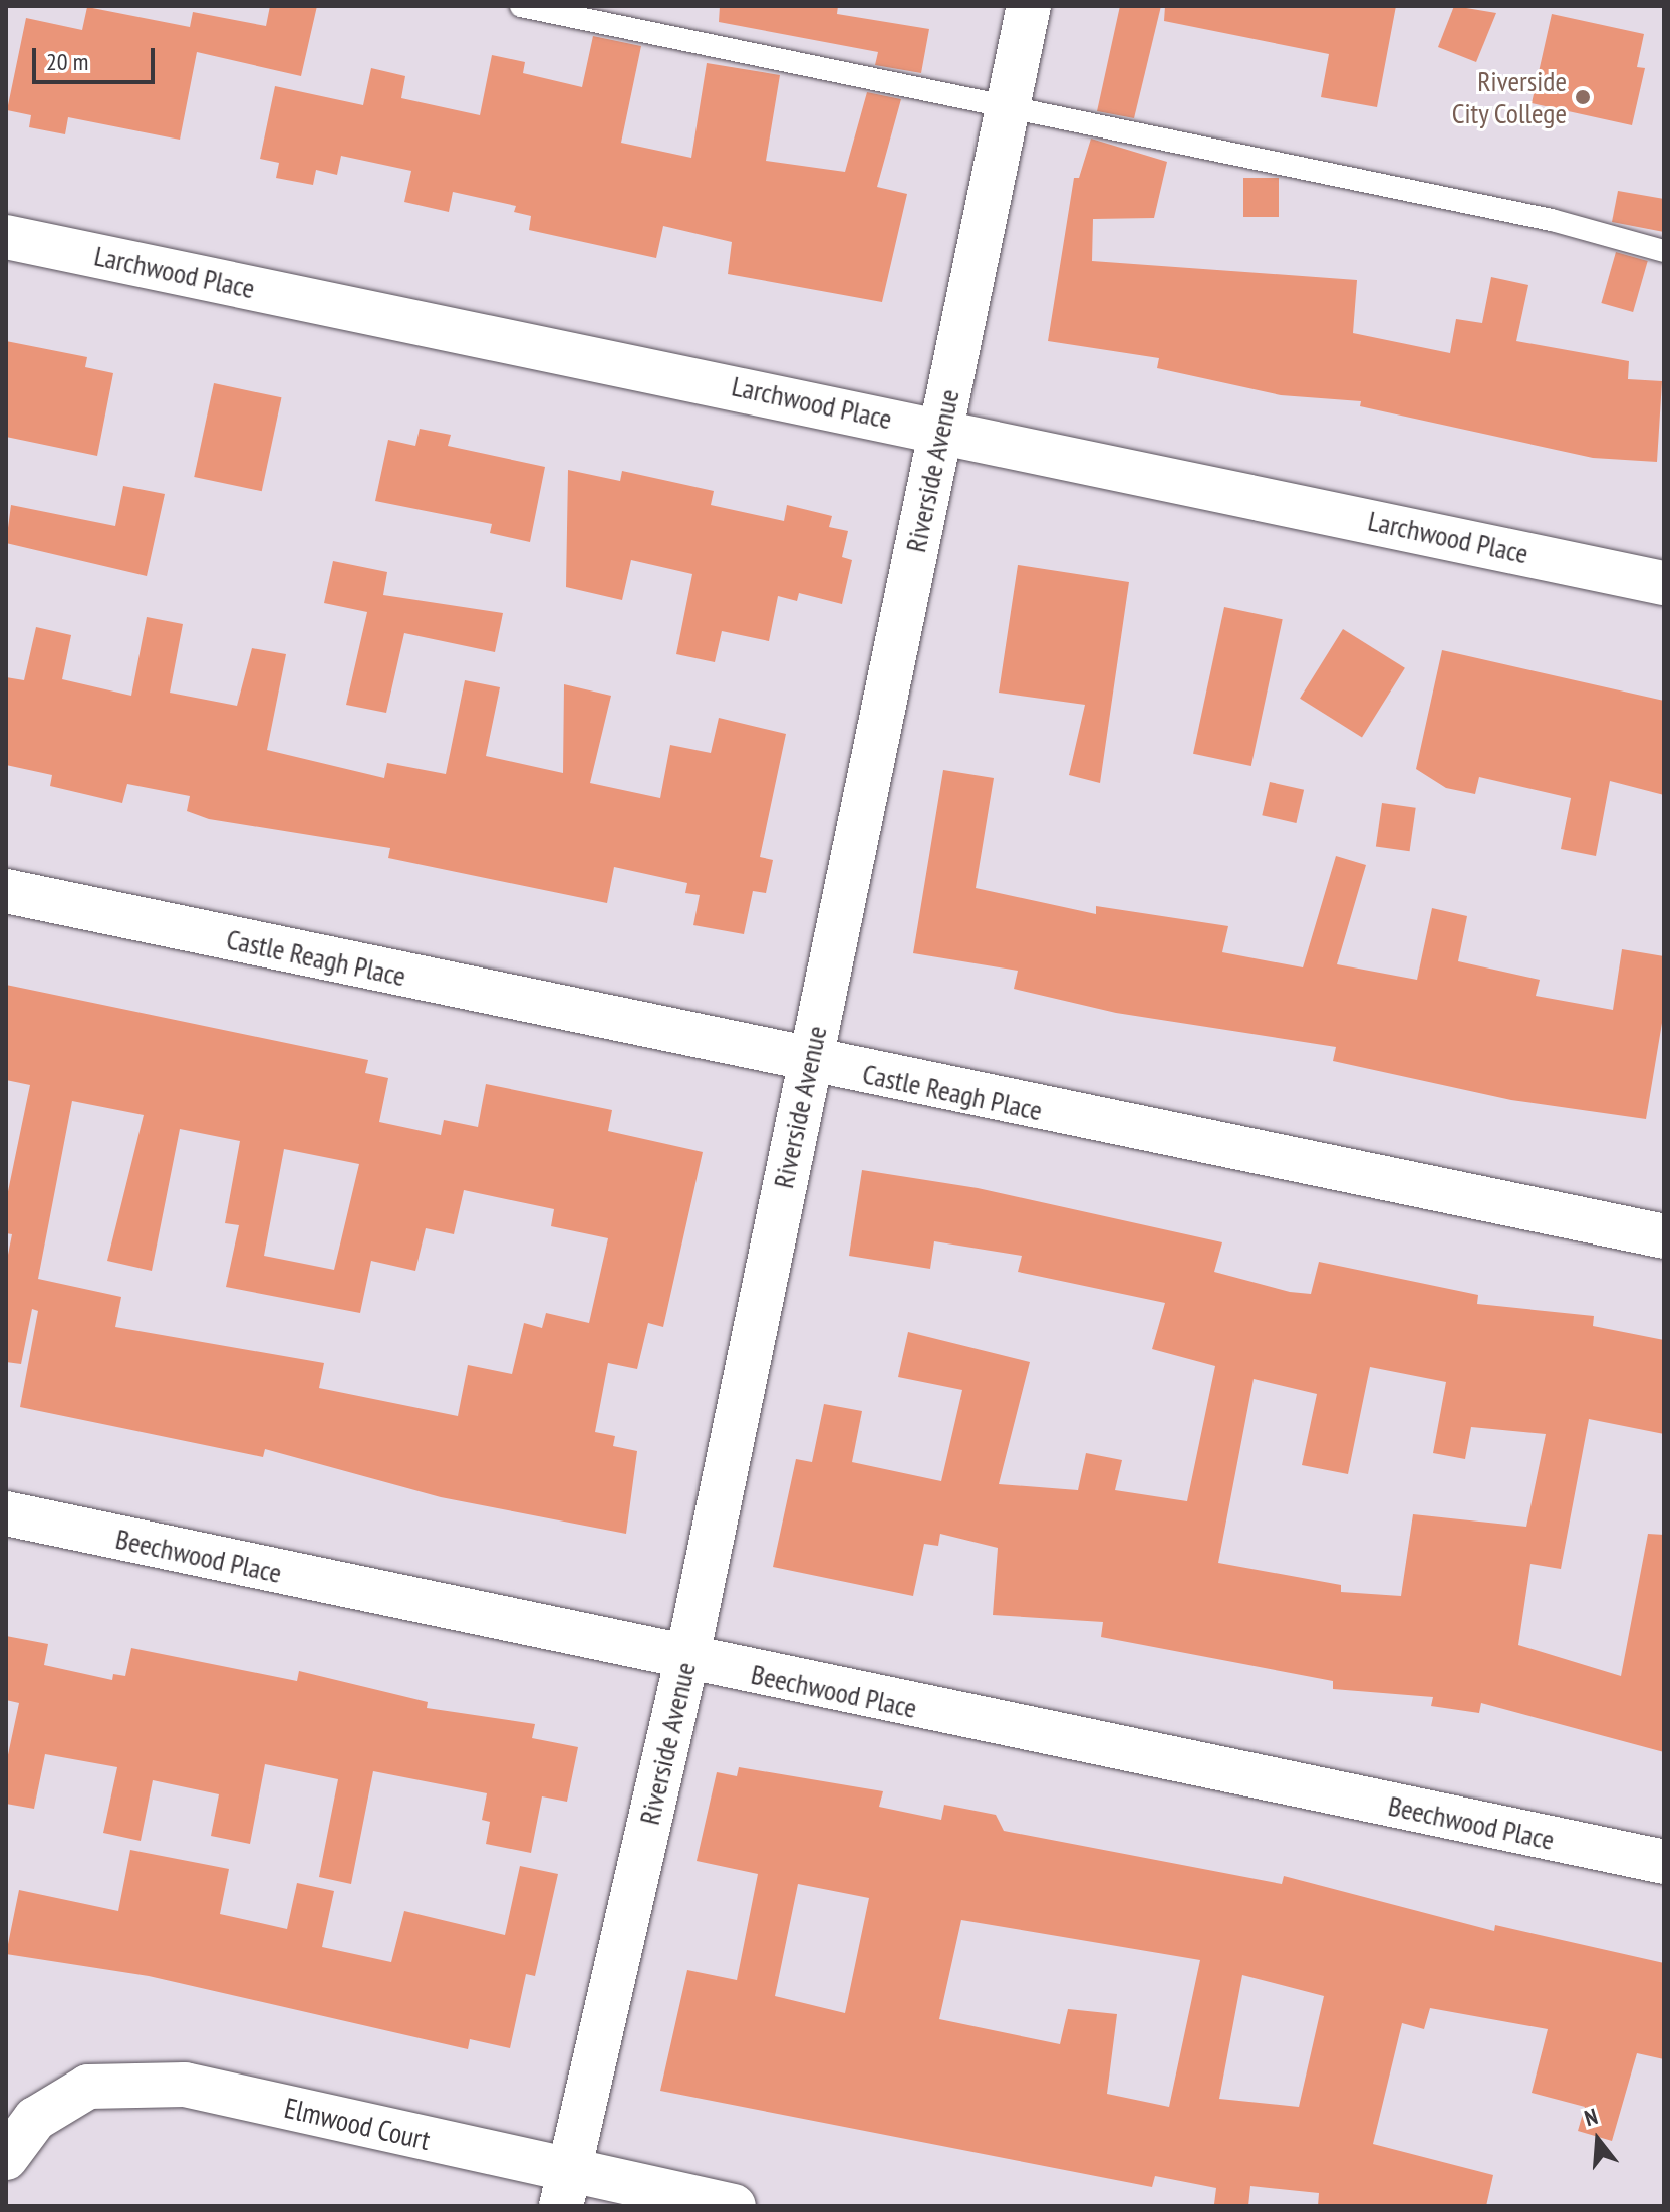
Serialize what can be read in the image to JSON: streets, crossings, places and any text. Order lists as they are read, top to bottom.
{
  "streets": {
    "street": [
      "Larchwood Place",
      "Riverside Avenue",
      "Castle Reagh Place",
      "Beechwood Place",
      "Elmwood Court"
    ]
  },
  "crossings": [
    ["Larchwood Place", "Riverside Avenue"],
    ["Riverside Avenue", "Castle Reagh Place"],
    ["Riverside Avenue", "Beechwood Place"],
    ["Riverside Avenue", "Elmwood Court"]
  ],
  "places": ["Riverside City College"],
  "scale_bar": "20 m",
  "north": "top"
}
